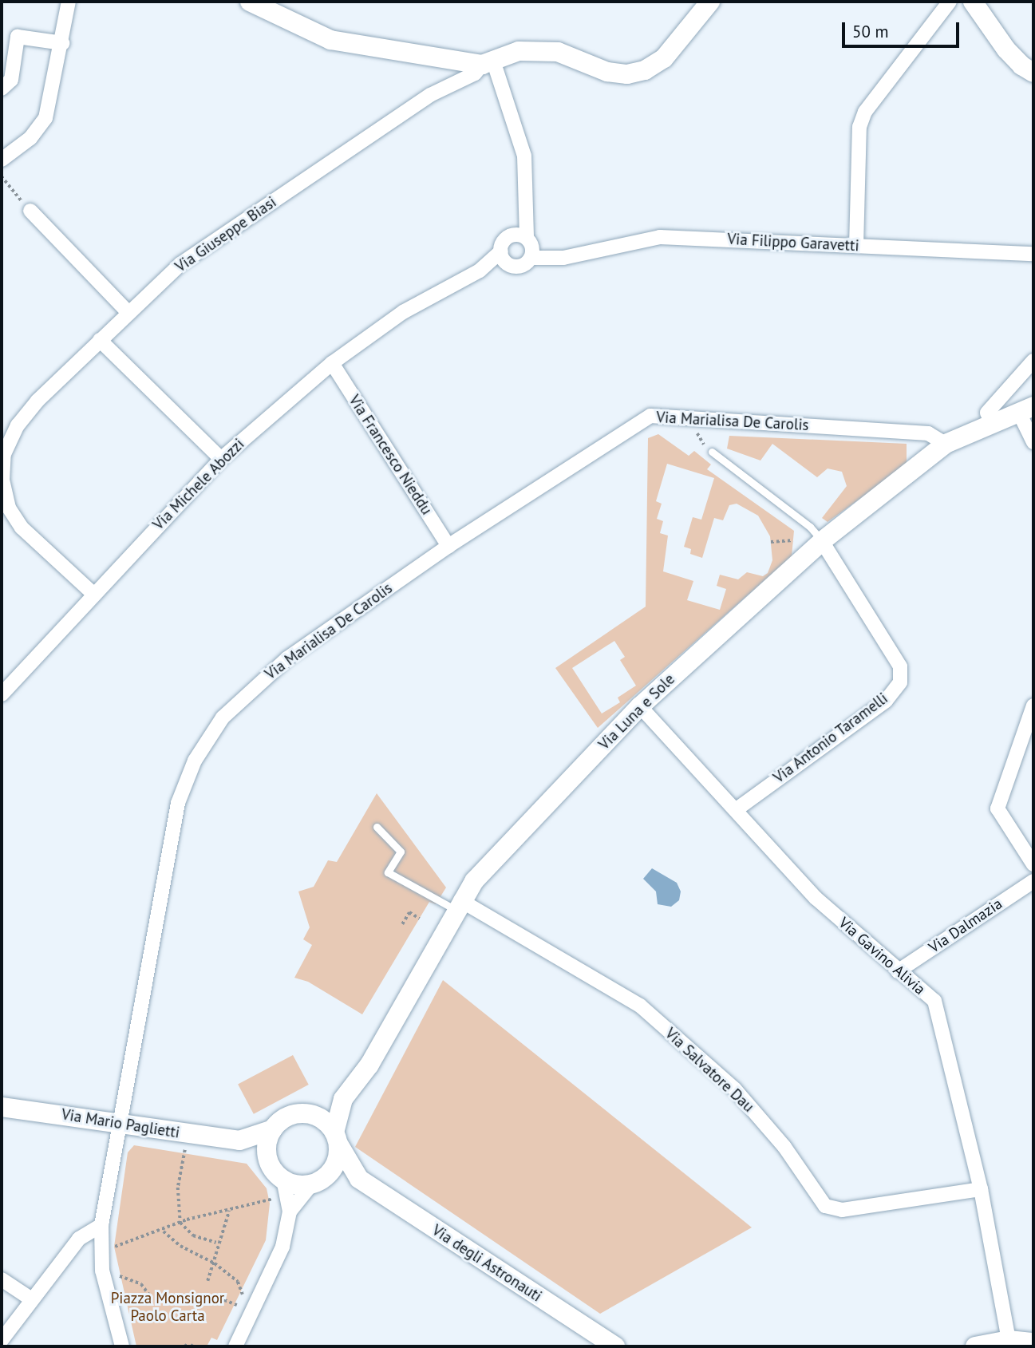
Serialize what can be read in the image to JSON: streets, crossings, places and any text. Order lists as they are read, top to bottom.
{
  "streets": {
    "main road": ["Via Luna e Sole", "Via Mario Paglietti", "Via degli Astronauti"],
    "street": [
      "Via Giuseppe Biasi",
      "Via Filippo Garavetti",
      "Via Marialisa De Carolis",
      "Via Francesco Nieddu",
      "Via Michele Abozzi",
      "Via Antonio Taramelli",
      "Via Dalmazia",
      "Via Gavino Alivia",
      "Via Salvatore Dau"
    ]
  },
  "crossings": [
    ["Via Filippo Garavetti", "Via Michele Abozzi"],
    ["Via Marialisa De Carolis", "Via Francesco Nieddu"],
    ["Via Marialisa De Carolis", "Via Luna e Sole"],
    ["Via Marialisa De Carolis", "Via Mario Paglietti"],
    ["Via Francesco Nieddu", "Via Michele Abozzi"],
    ["Via Luna e Sole", "Via Antonio Taramelli"],
    ["Via Luna e Sole", "Via Gavino Alivia"],
    ["Via Luna e Sole", "Via Salvatore Dau"],
    ["Via Luna e Sole", "Via degli Astronauti"],
    ["Via Antonio Taramelli", "Via Gavino Alivia"],
    ["Via Dalmazia", "Via Gavino Alivia"],
    ["Via Gavino Alivia", "Via Salvatore Dau"]
  ],
  "parks": ["Piazza Monsignor Paolo Carta"],
  "scale_bar": "50 m"
}
